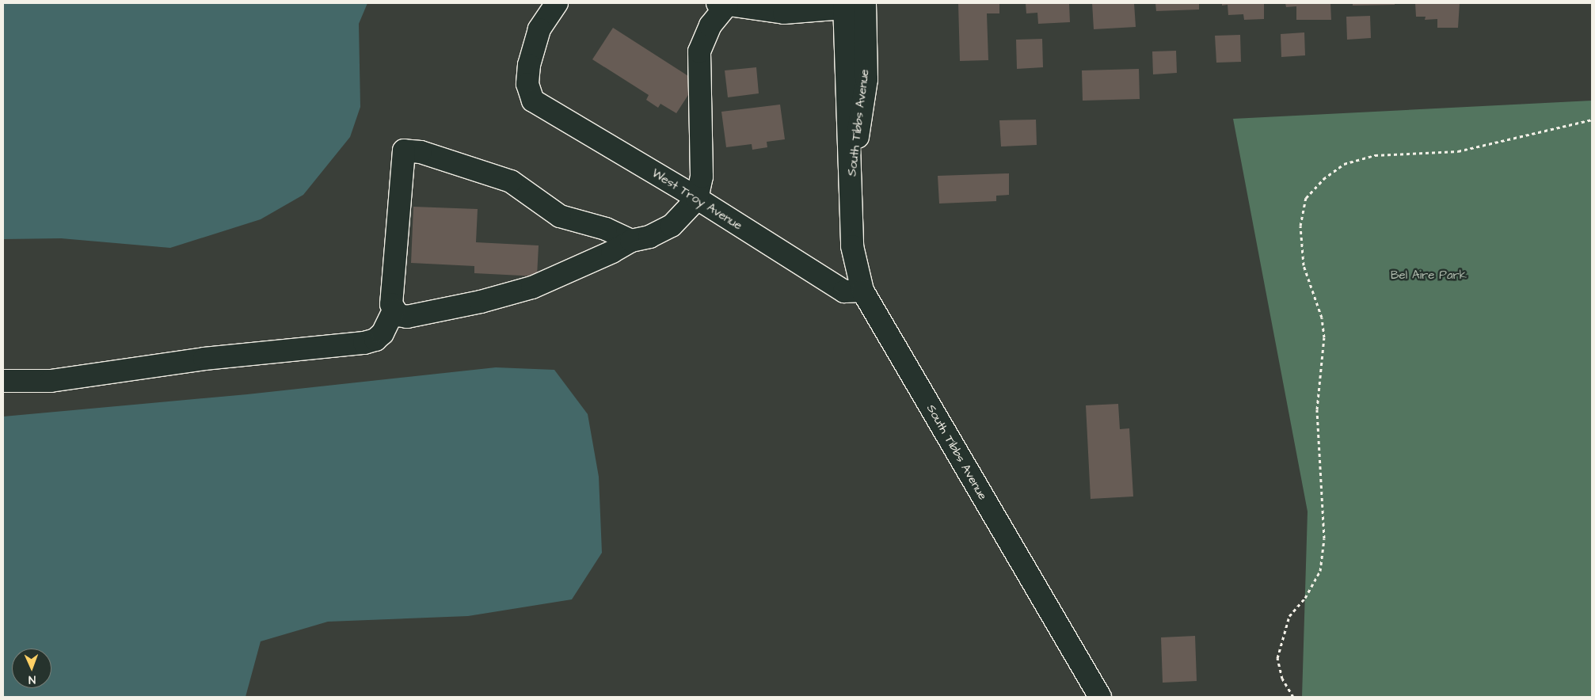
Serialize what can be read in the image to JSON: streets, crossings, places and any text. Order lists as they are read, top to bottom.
{
  "streets": {
    "street": ["South Tibbs Avenue", "West Troy Avenue"]
  },
  "crossings": [
    ["South Tibbs Avenue", "West Troy Avenue"]
  ],
  "parks": ["Bel Aire Park"],
  "north": "bottom"
}
